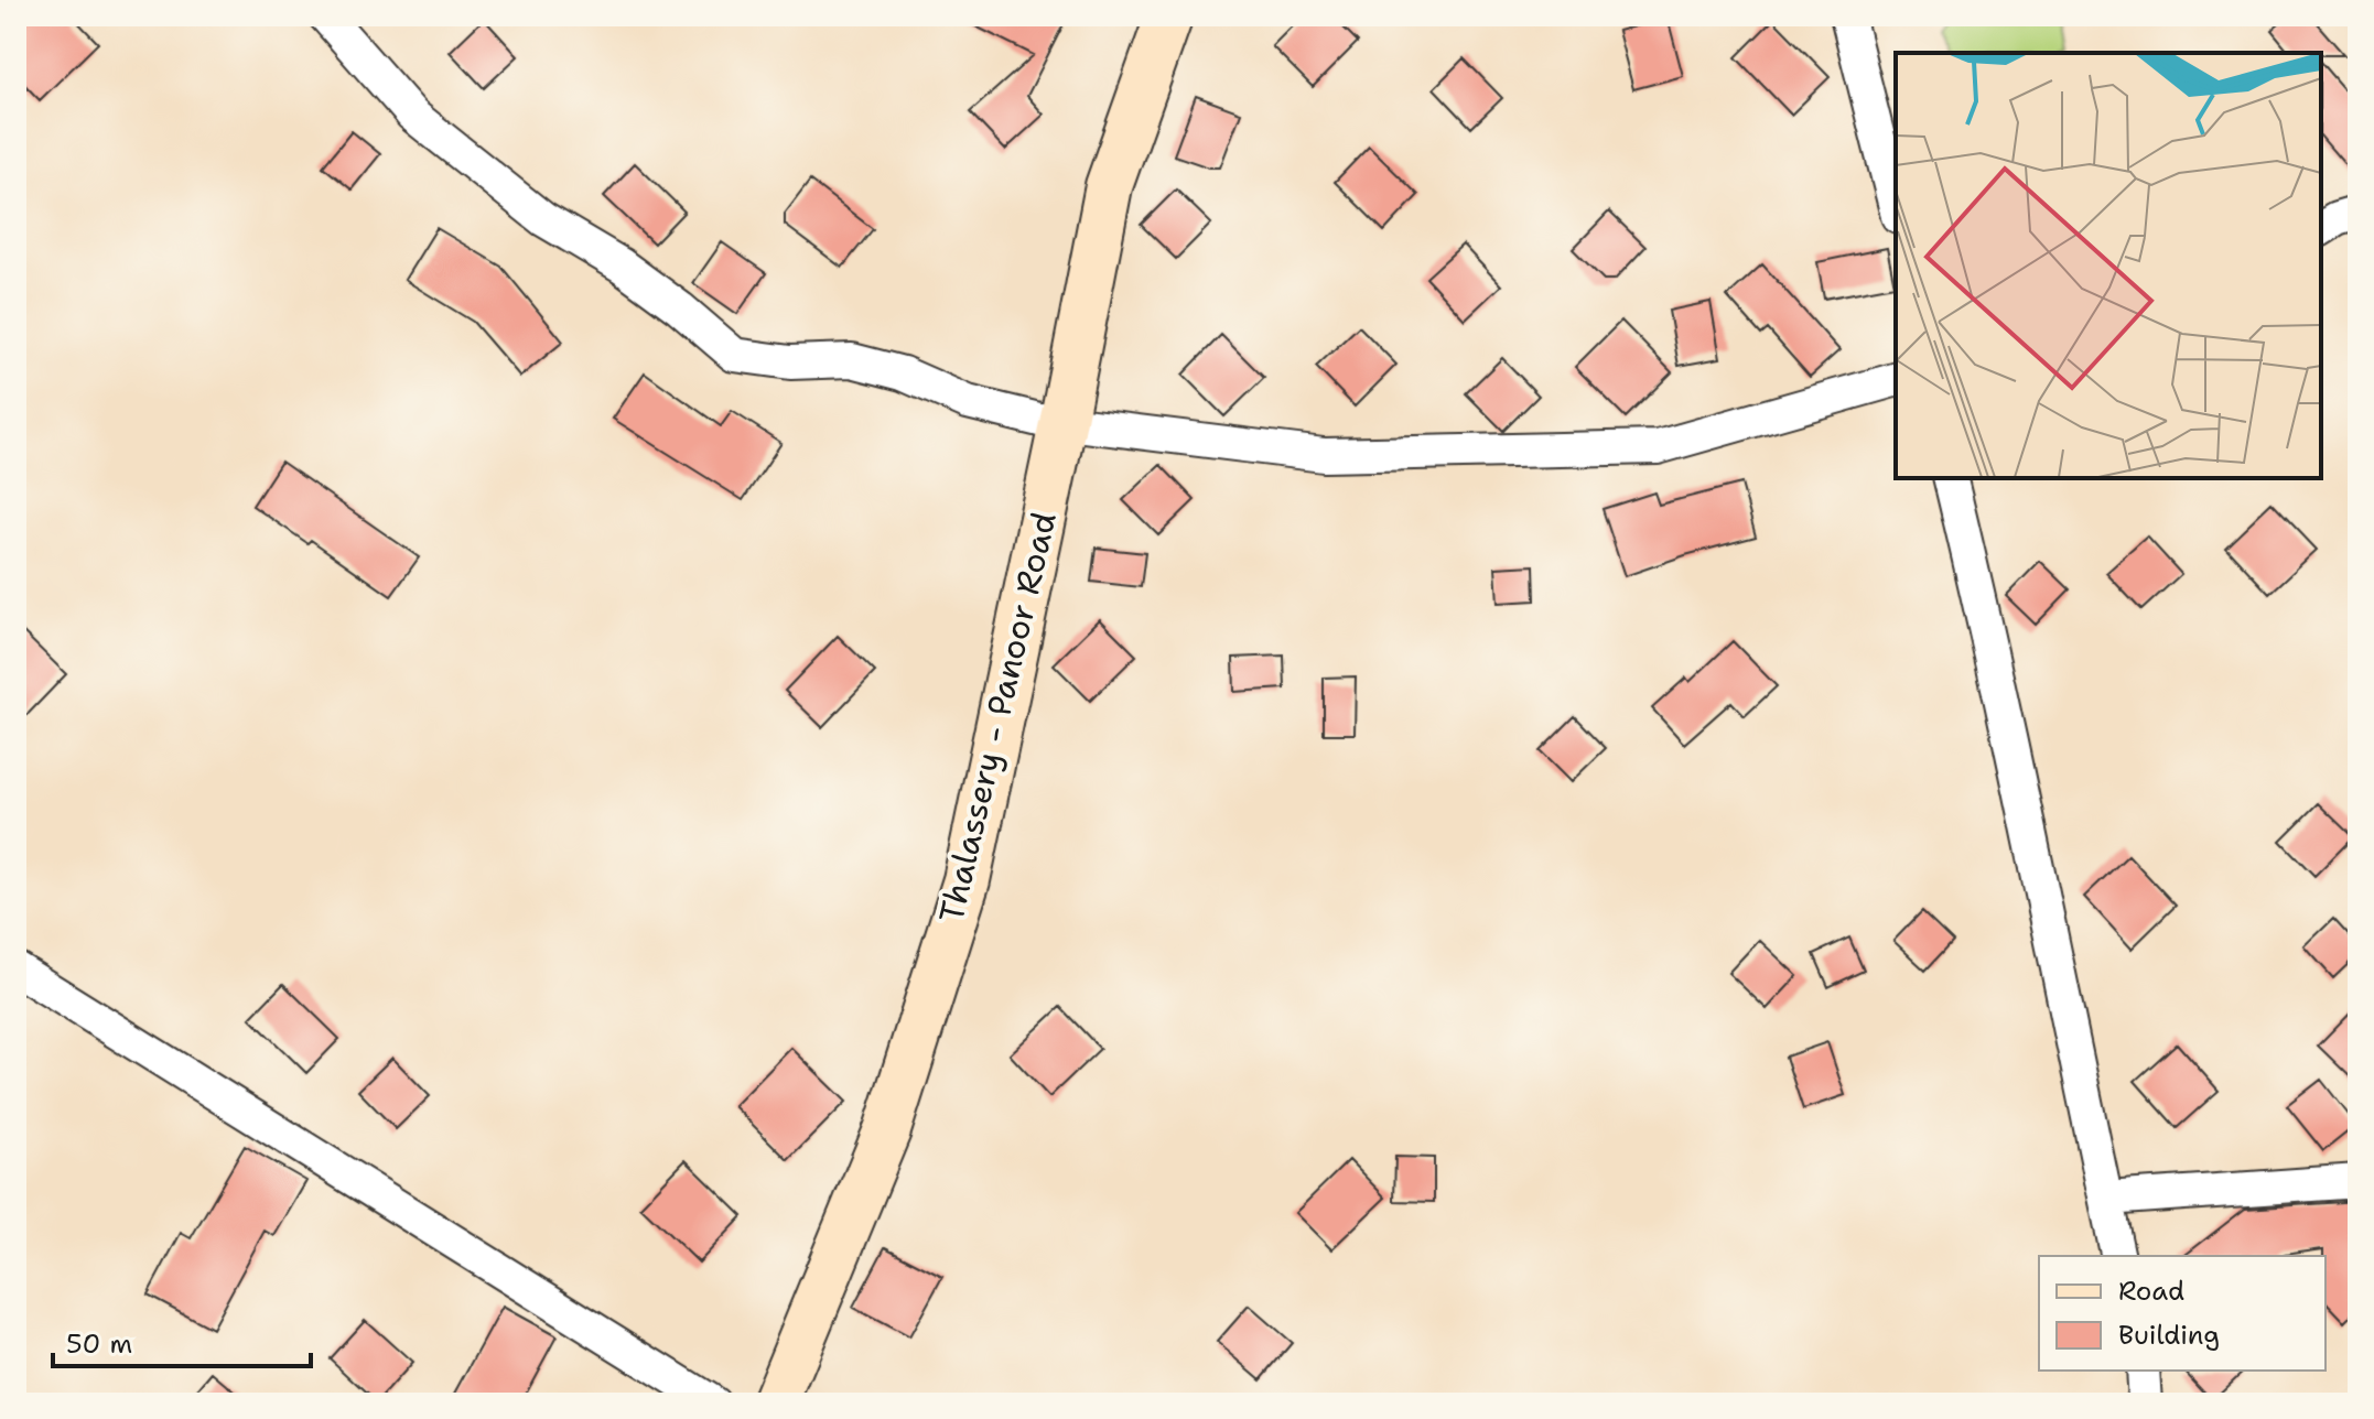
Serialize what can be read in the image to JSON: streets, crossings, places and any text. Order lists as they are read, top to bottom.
{
  "streets": {
    "main road": ["Thalassery - Panoor Road"]
  },
  "legend": ["Road", "Building"],
  "scale_bar": "50 m"
}
